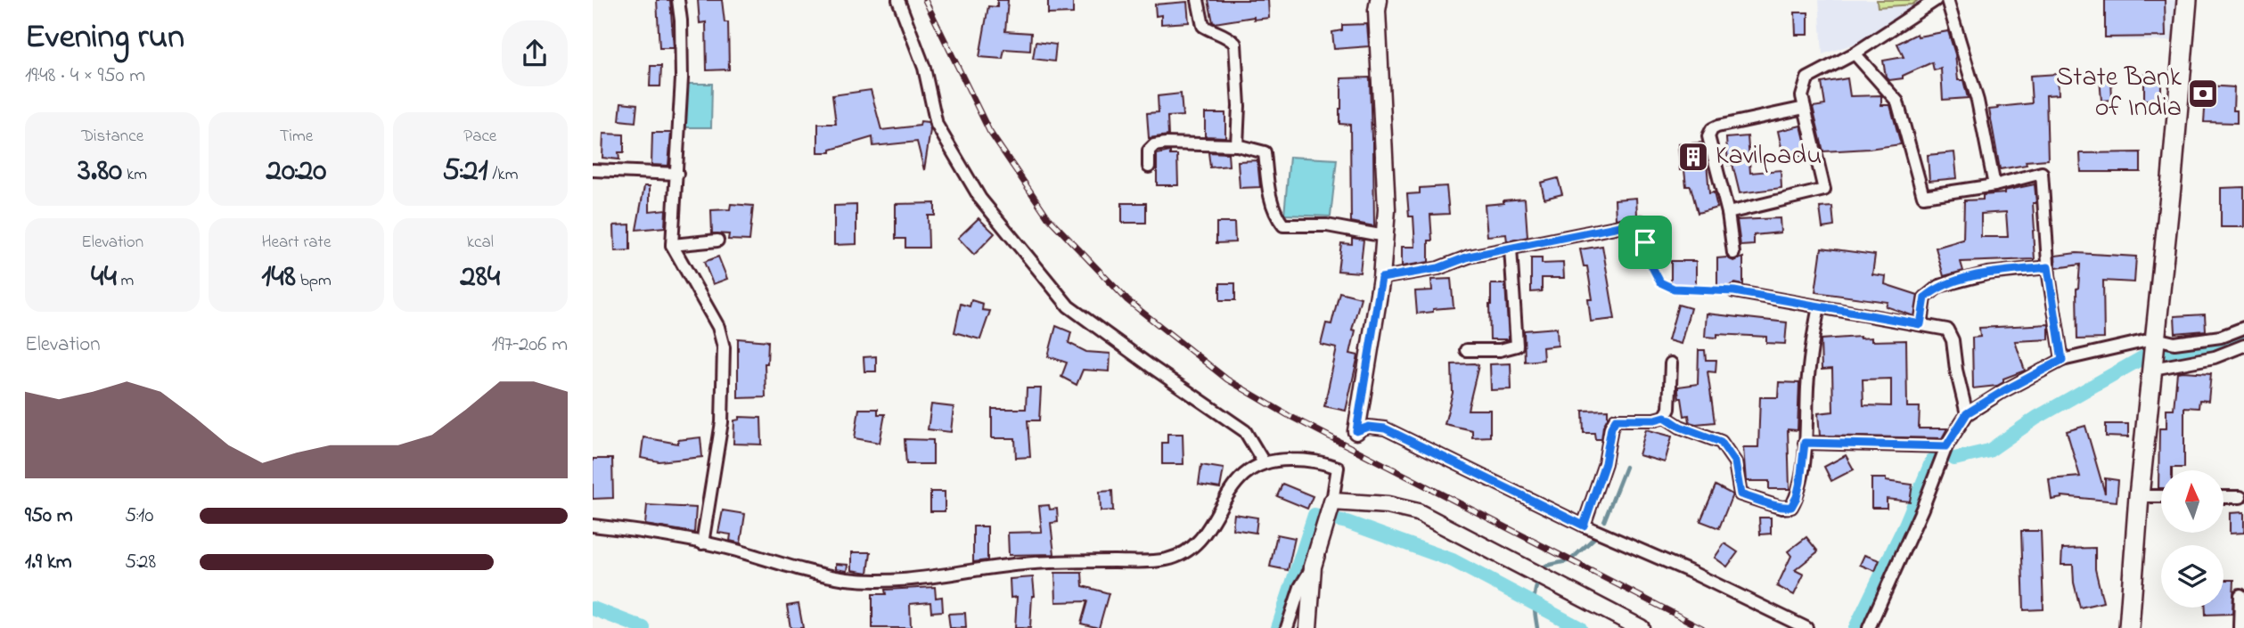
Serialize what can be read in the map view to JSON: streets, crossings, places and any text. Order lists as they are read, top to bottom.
{
  "places": {
    "bank": ["State Bank of India"],
    "building": ["Kavilpadu"]
  },
  "north": "top",
  "page": {
    "heading": ["Evening run", "19:48 · 4 × 950 m"],
    "stats": [
      ["Distance", "3.80 km"],
      ["Time", "20:20"],
      ["Pace", "5:21 /km"],
      ["Elevation", "44 m"],
      ["Heart rate", "148 bpm"],
      ["kcal", "284"]
    ],
    "chart": ["Elevation", "197–206 m"],
    "list": [
      {
        "name": "950 m",
        "note": "5:10"
      },
      {
        "name": "1.9 km",
        "note": "5:28"
      }
    ]
  }
}
